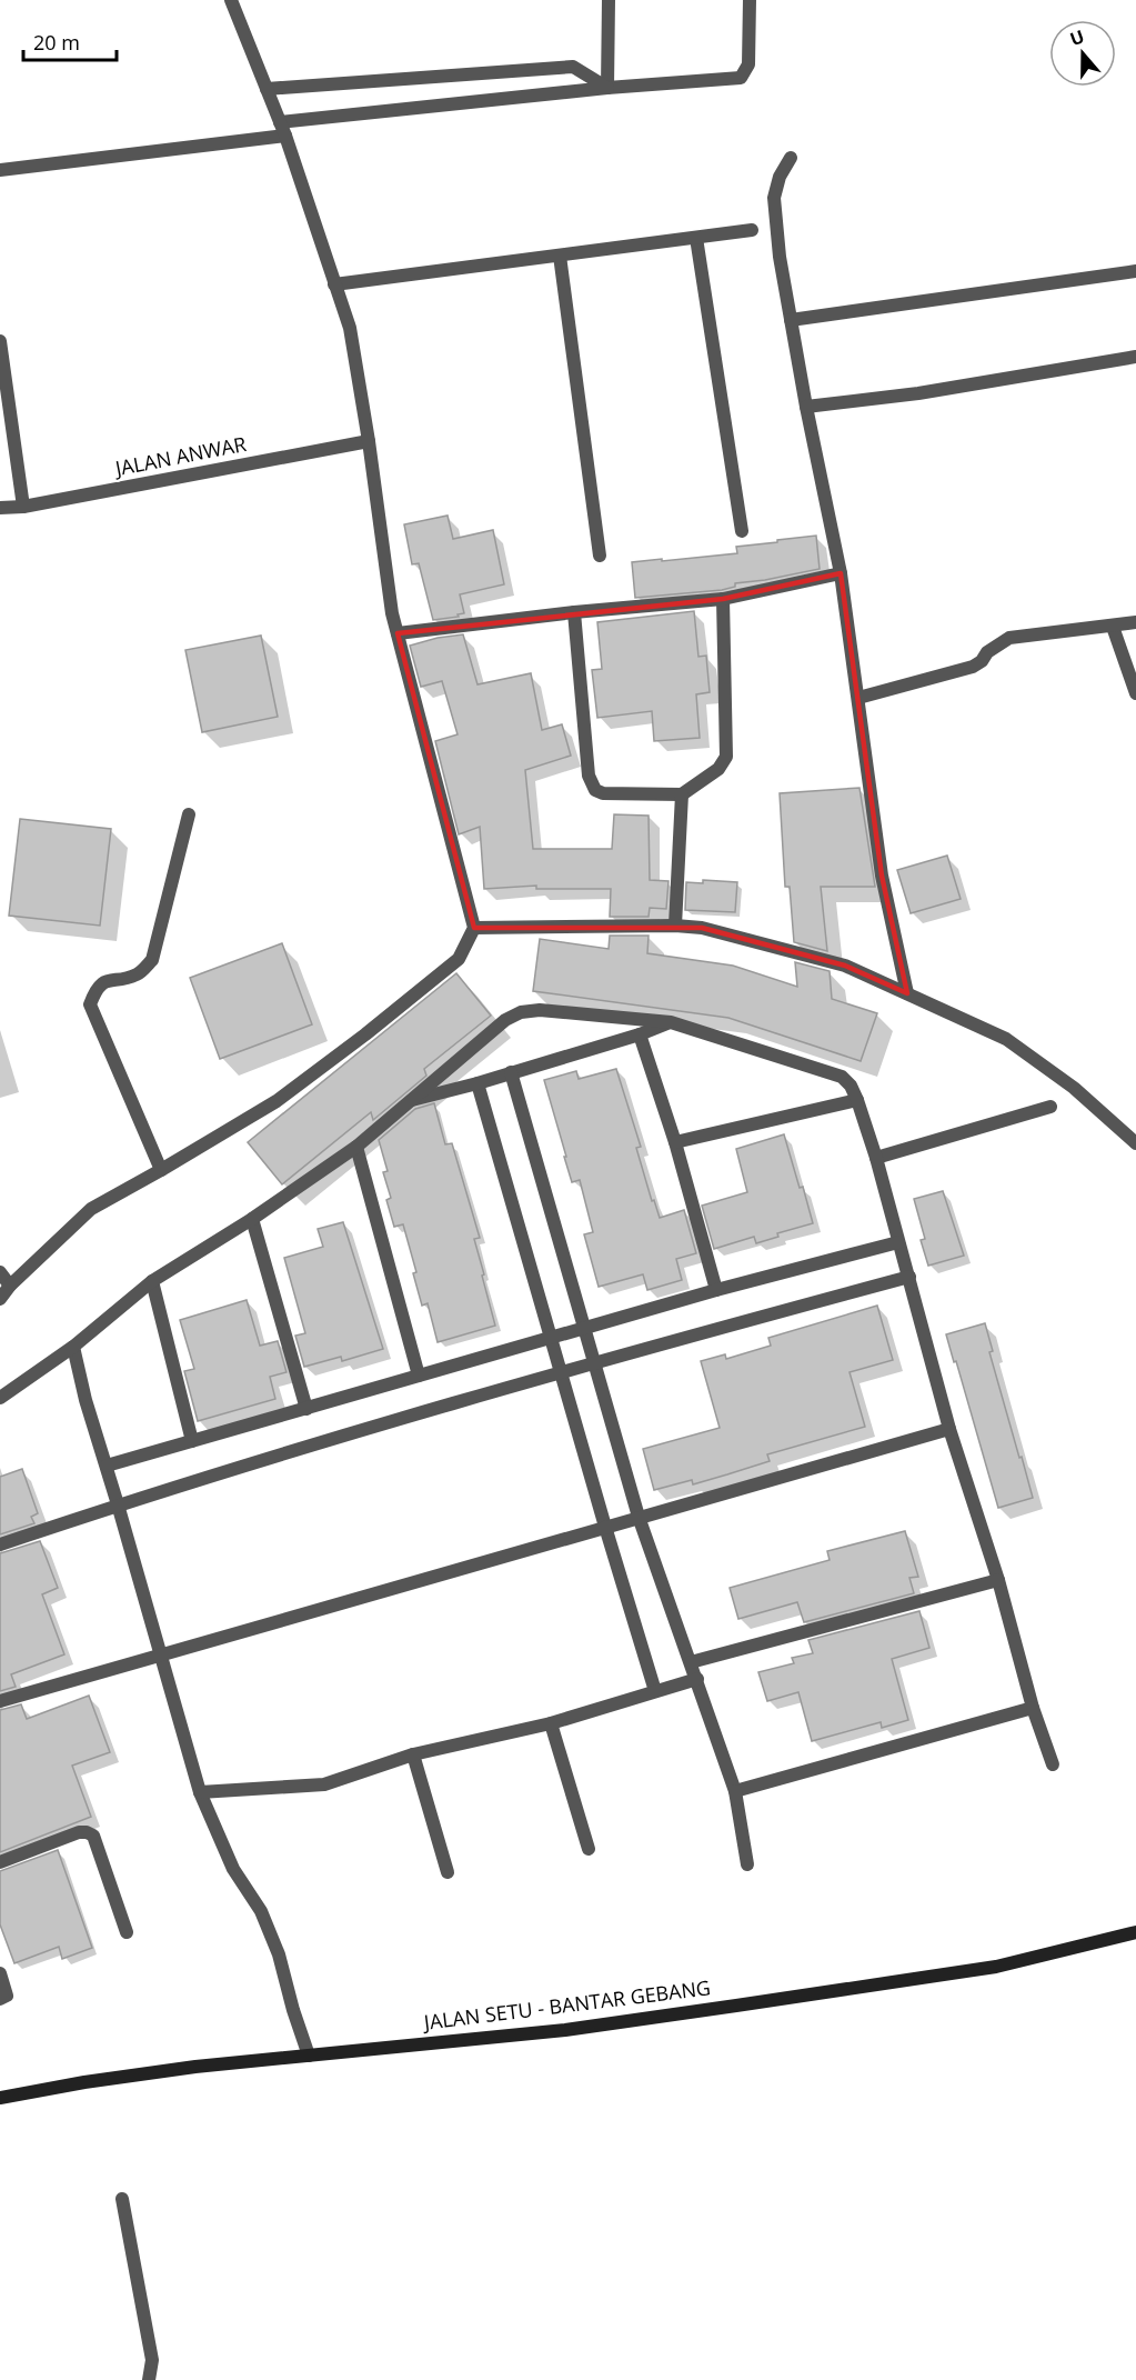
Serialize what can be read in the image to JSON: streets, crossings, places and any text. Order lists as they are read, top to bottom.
{
  "streets": {
    "main road": ["JALAN SETU - BANTAR GEBANG"],
    "street": ["JALAN ANWAR"]
  },
  "scale_bar": "20 m",
  "north": "top"
}
